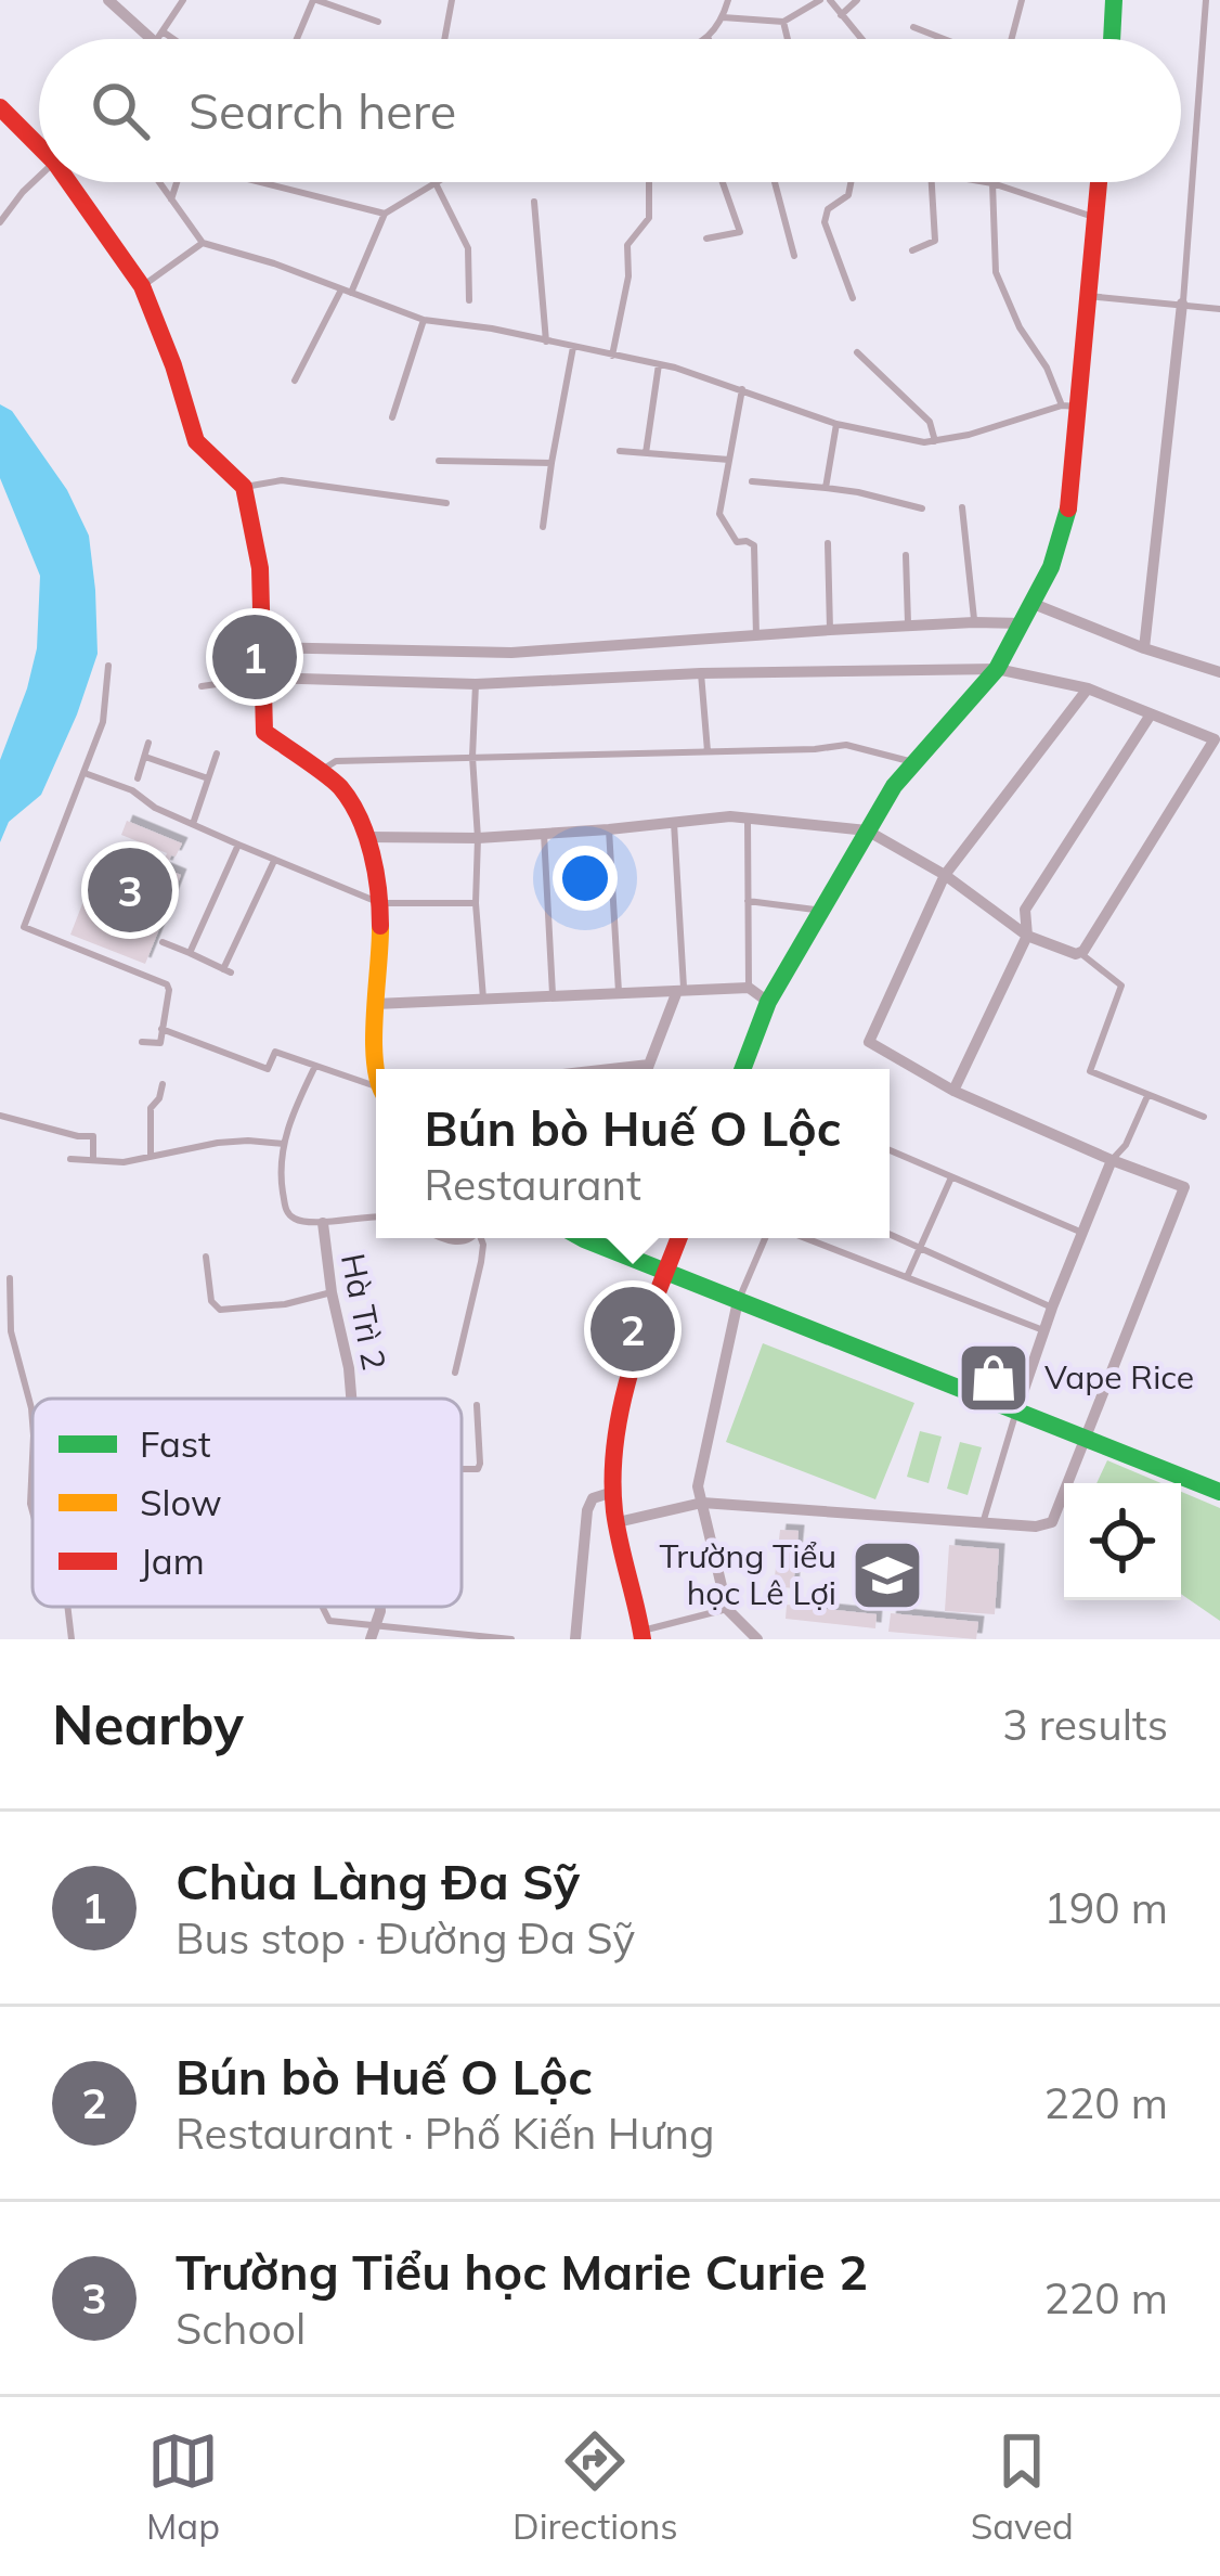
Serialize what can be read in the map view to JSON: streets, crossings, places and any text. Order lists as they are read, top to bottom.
{
  "streets": {
    "street": ["Hà Trì 2"]
  },
  "places": {
    "shop": ["Vape Rice"],
    "school or university": ["Trường Tiểu học Lê Lợi"]
  },
  "legend": ["Fast", "Slow", "Jam"],
  "page": {
    "search": "Search here",
    "pins": ["1", "3", "2"],
    "popup": ["Bún bò Huế O Lộc", "Restaurant"],
    "heading": ["Nearby", "3 results"],
    "list": [
      {
        "mark": "1",
        "name": "Chùa Làng Đa Sỹ",
        "note": "Bus stop · Đường Đa Sỹ",
        "value": "190 m"
      },
      {
        "mark": "2",
        "name": "Bún bò Huế O Lộc",
        "note": "Restaurant · Phố Kiến Hưng",
        "value": "220 m"
      },
      {
        "mark": "3",
        "name": "Trường Tiểu học Marie Curie 2",
        "note": "School",
        "value": "220 m"
      }
    ],
    "nav": ["Map", "Directions", "Saved"]
  }
}
